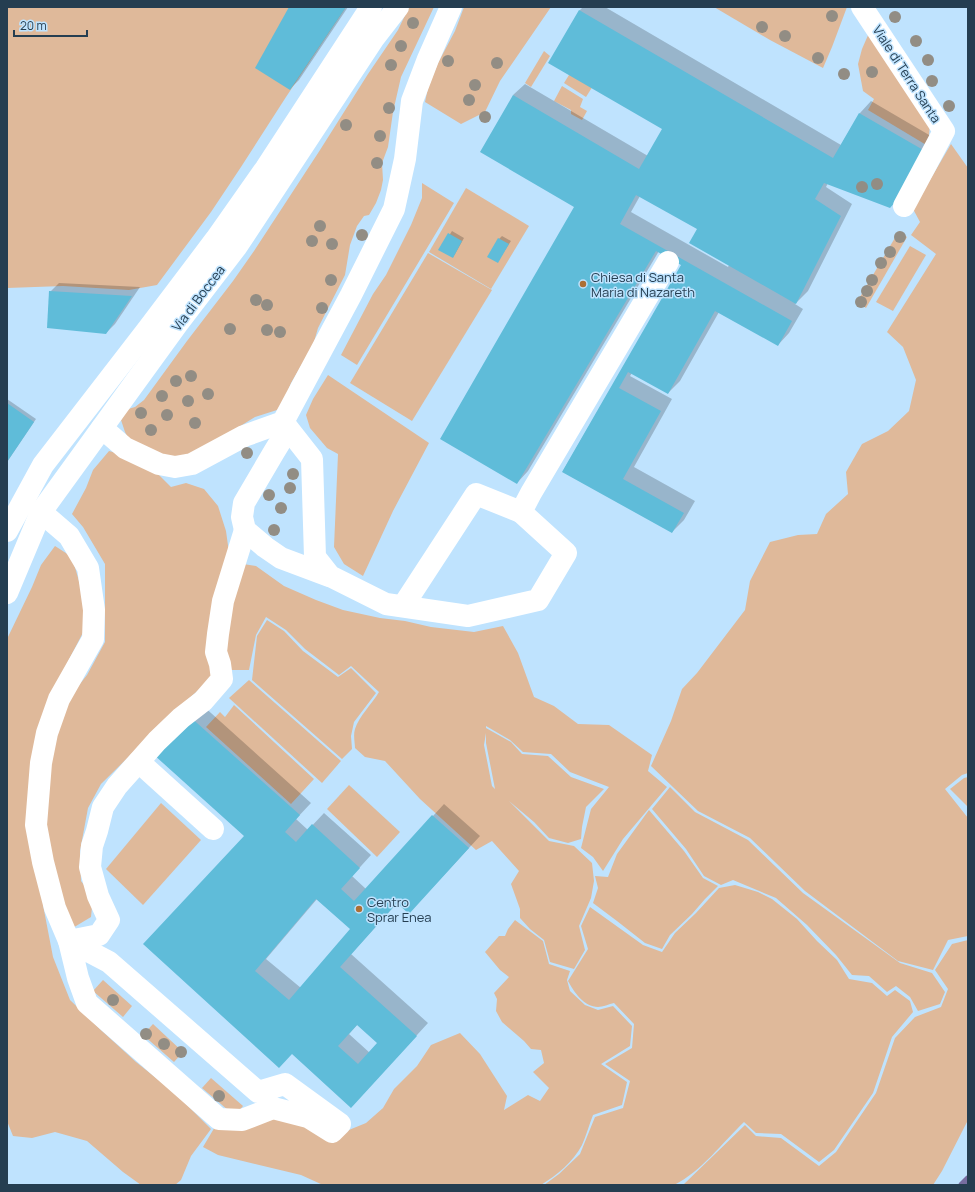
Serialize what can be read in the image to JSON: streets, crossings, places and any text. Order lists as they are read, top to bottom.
{
  "streets": {
    "main road": ["Viale di Terra Santa", "Via di Boccea"]
  },
  "places": ["Chiesa di Santa Maria di Nazareth", "Centro Sprar Enea"],
  "scale_bar": "20 m"
}
